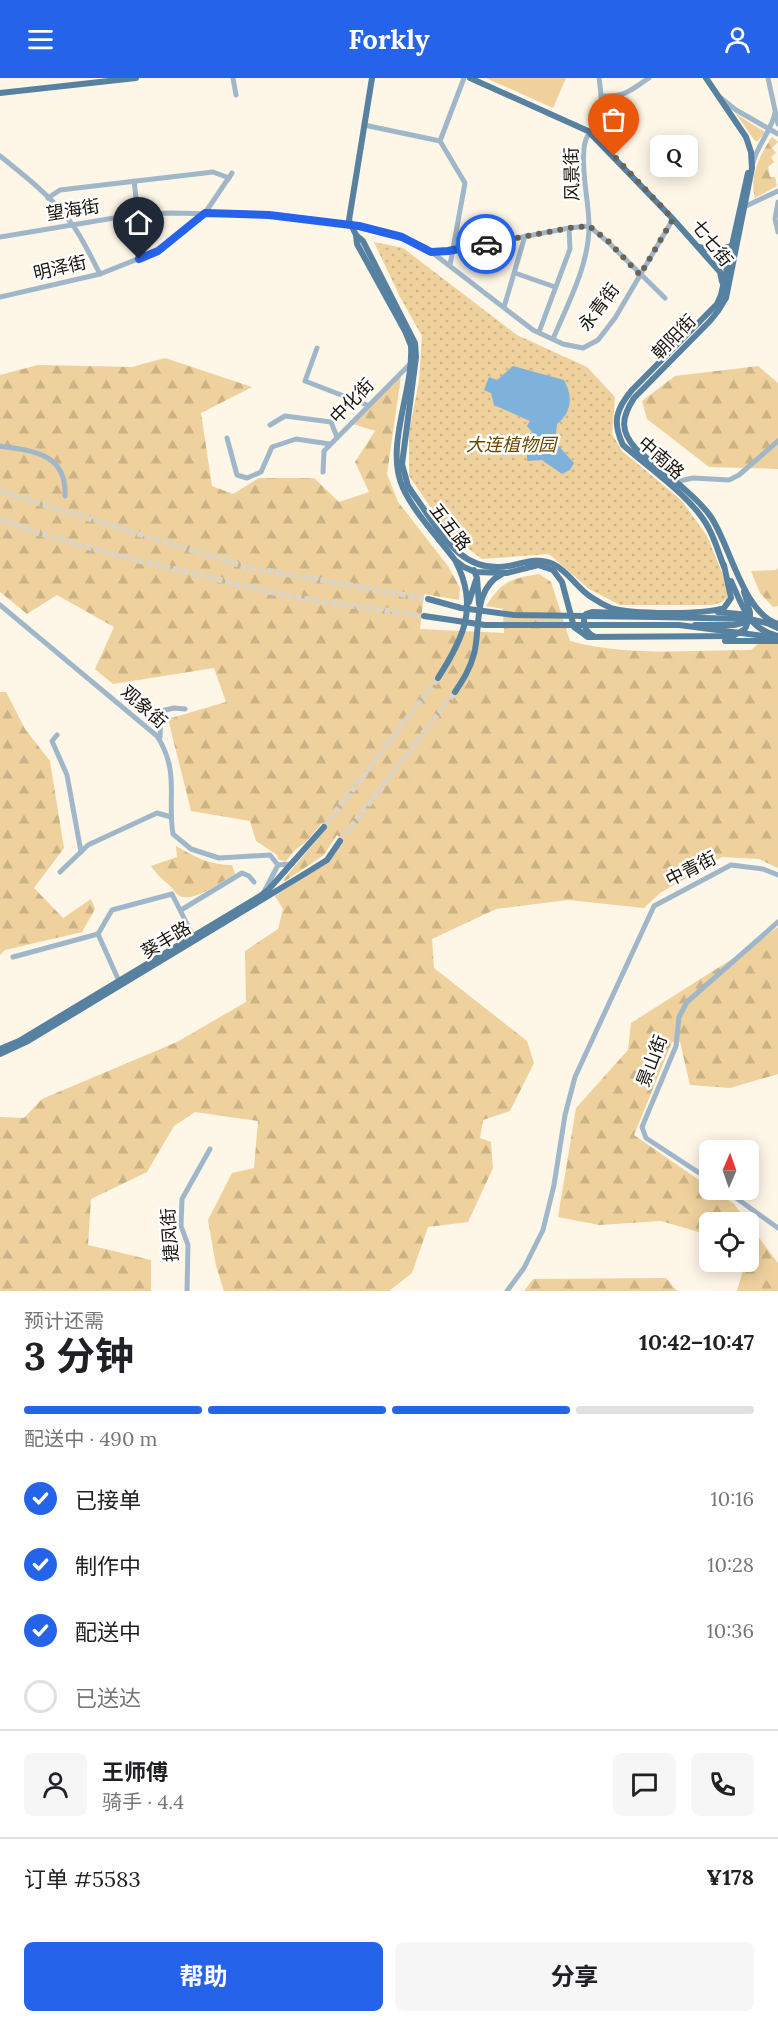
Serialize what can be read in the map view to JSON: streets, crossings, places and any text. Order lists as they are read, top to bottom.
{
  "streets": {
    "main road": [
      "七七街",
      "朝阳街",
      "中南路",
      "五五路",
      "葵丰路"
    ],
    "street": [
      "风景街",
      "望海街",
      "明泽街",
      "永青街",
      "中化街",
      "观象街",
      "中青街",
      "景山街",
      "捷凤街"
    ]
  },
  "crossings": [
    ["风景街", "望海街"],
    ["风景街", "七七街"],
    ["望海街", "明泽街"],
    ["望海街", "永青街"],
    ["望海街", "五五路"],
    ["七七街", "永青街"],
    ["七七街", "中南路"],
    ["朝阳街", "中南路"],
    ["中化街", "五五路"],
    ["中南路", "五五路"]
  ],
  "parks": ["大连植物园"],
  "places": ["Q"],
  "north": "top",
  "page": {
    "header": "Forkly",
    "bubble": "Q",
    "heading": ["3 分钟", "预计还需", "10:42–10:47"],
    "panel": [
      "王师傅",
      "骑手 · 4.4",
      "订单 #5583",
      "¥178"
    ],
    "bar": "配送中 · 490 m",
    "list": [
      ["已接单", "10:16"],
      ["制作中", "10:28"],
      ["配送中", "10:36"],
      "已送达"
    ],
    "buttons": ["帮助", "分享"]
  }
}
